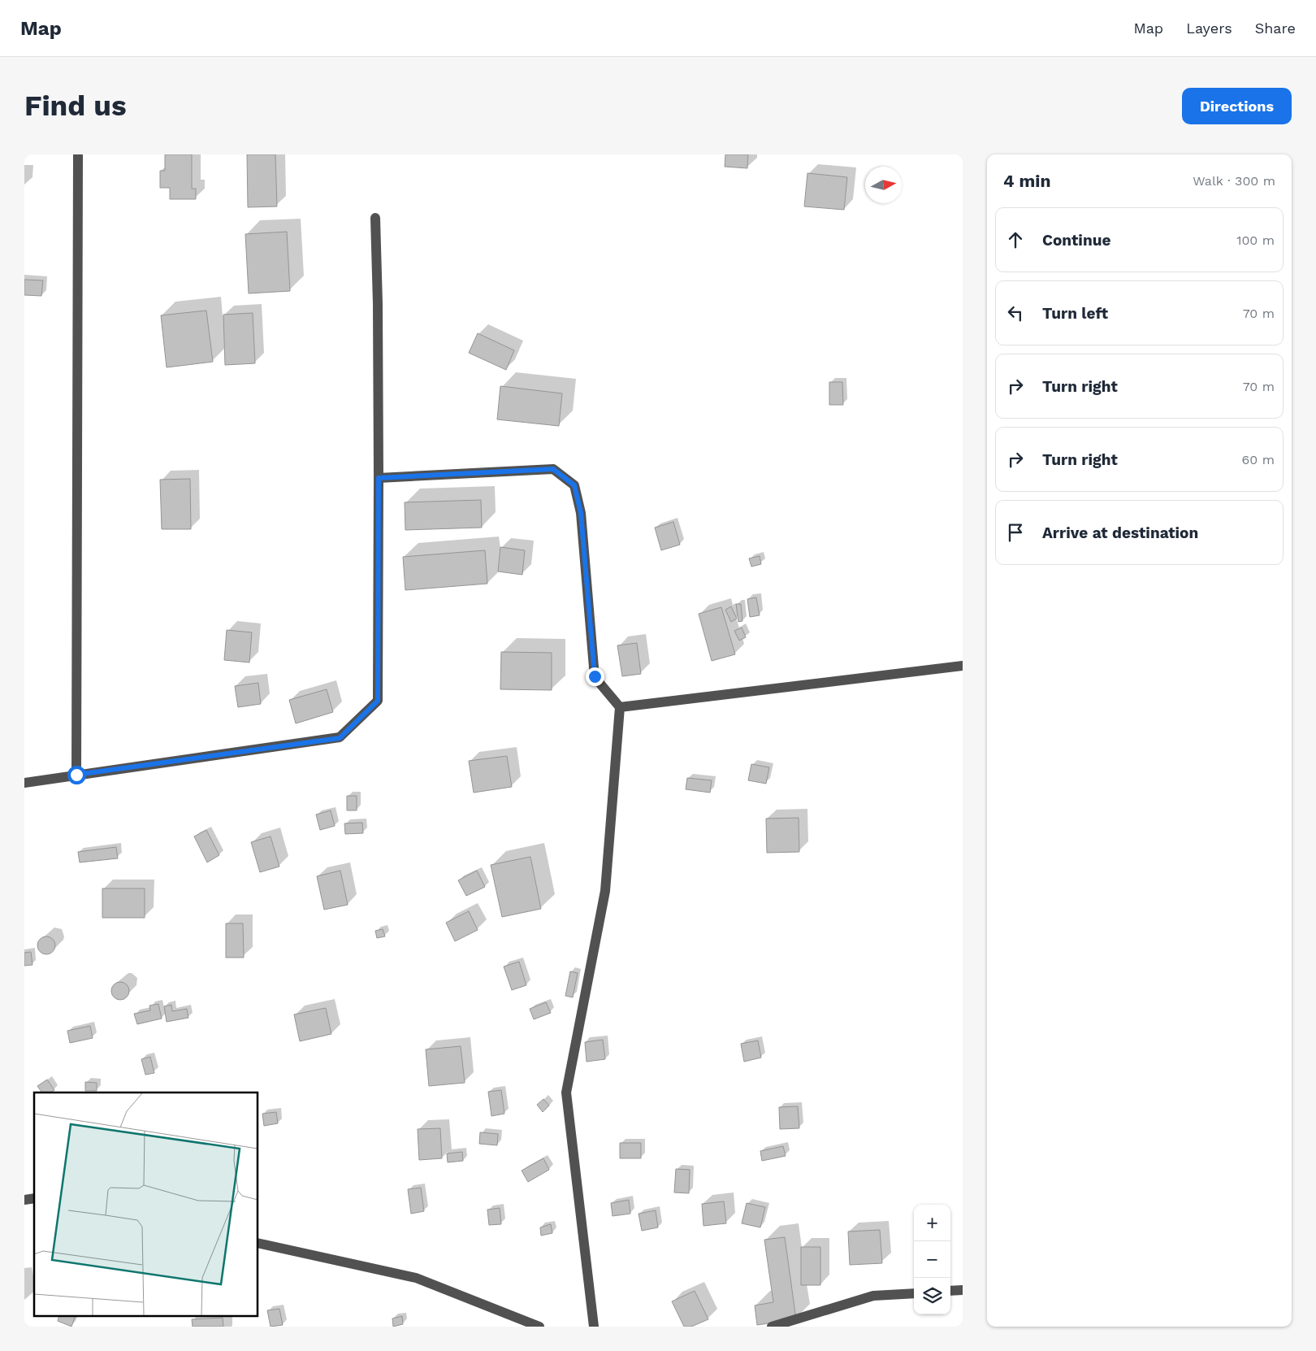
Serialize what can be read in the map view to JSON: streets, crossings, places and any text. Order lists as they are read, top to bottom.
{
  "north": "right",
  "page": {
    "header": "Map",
    "nav": ["Map", "Layers", "Share"],
    "buttons": "Directions",
    "title": "Find us",
    "heading": ["4 min", "Walk · 300 m"],
    "list": [
      ["Continue", "100 m"],
      ["Turn left", "70 m"],
      ["Turn right", "70 m"],
      ["Turn right", "60 m"],
      "Arrive at destination"
    ],
    "map_buttons": ["+", "−"]
  }
}
